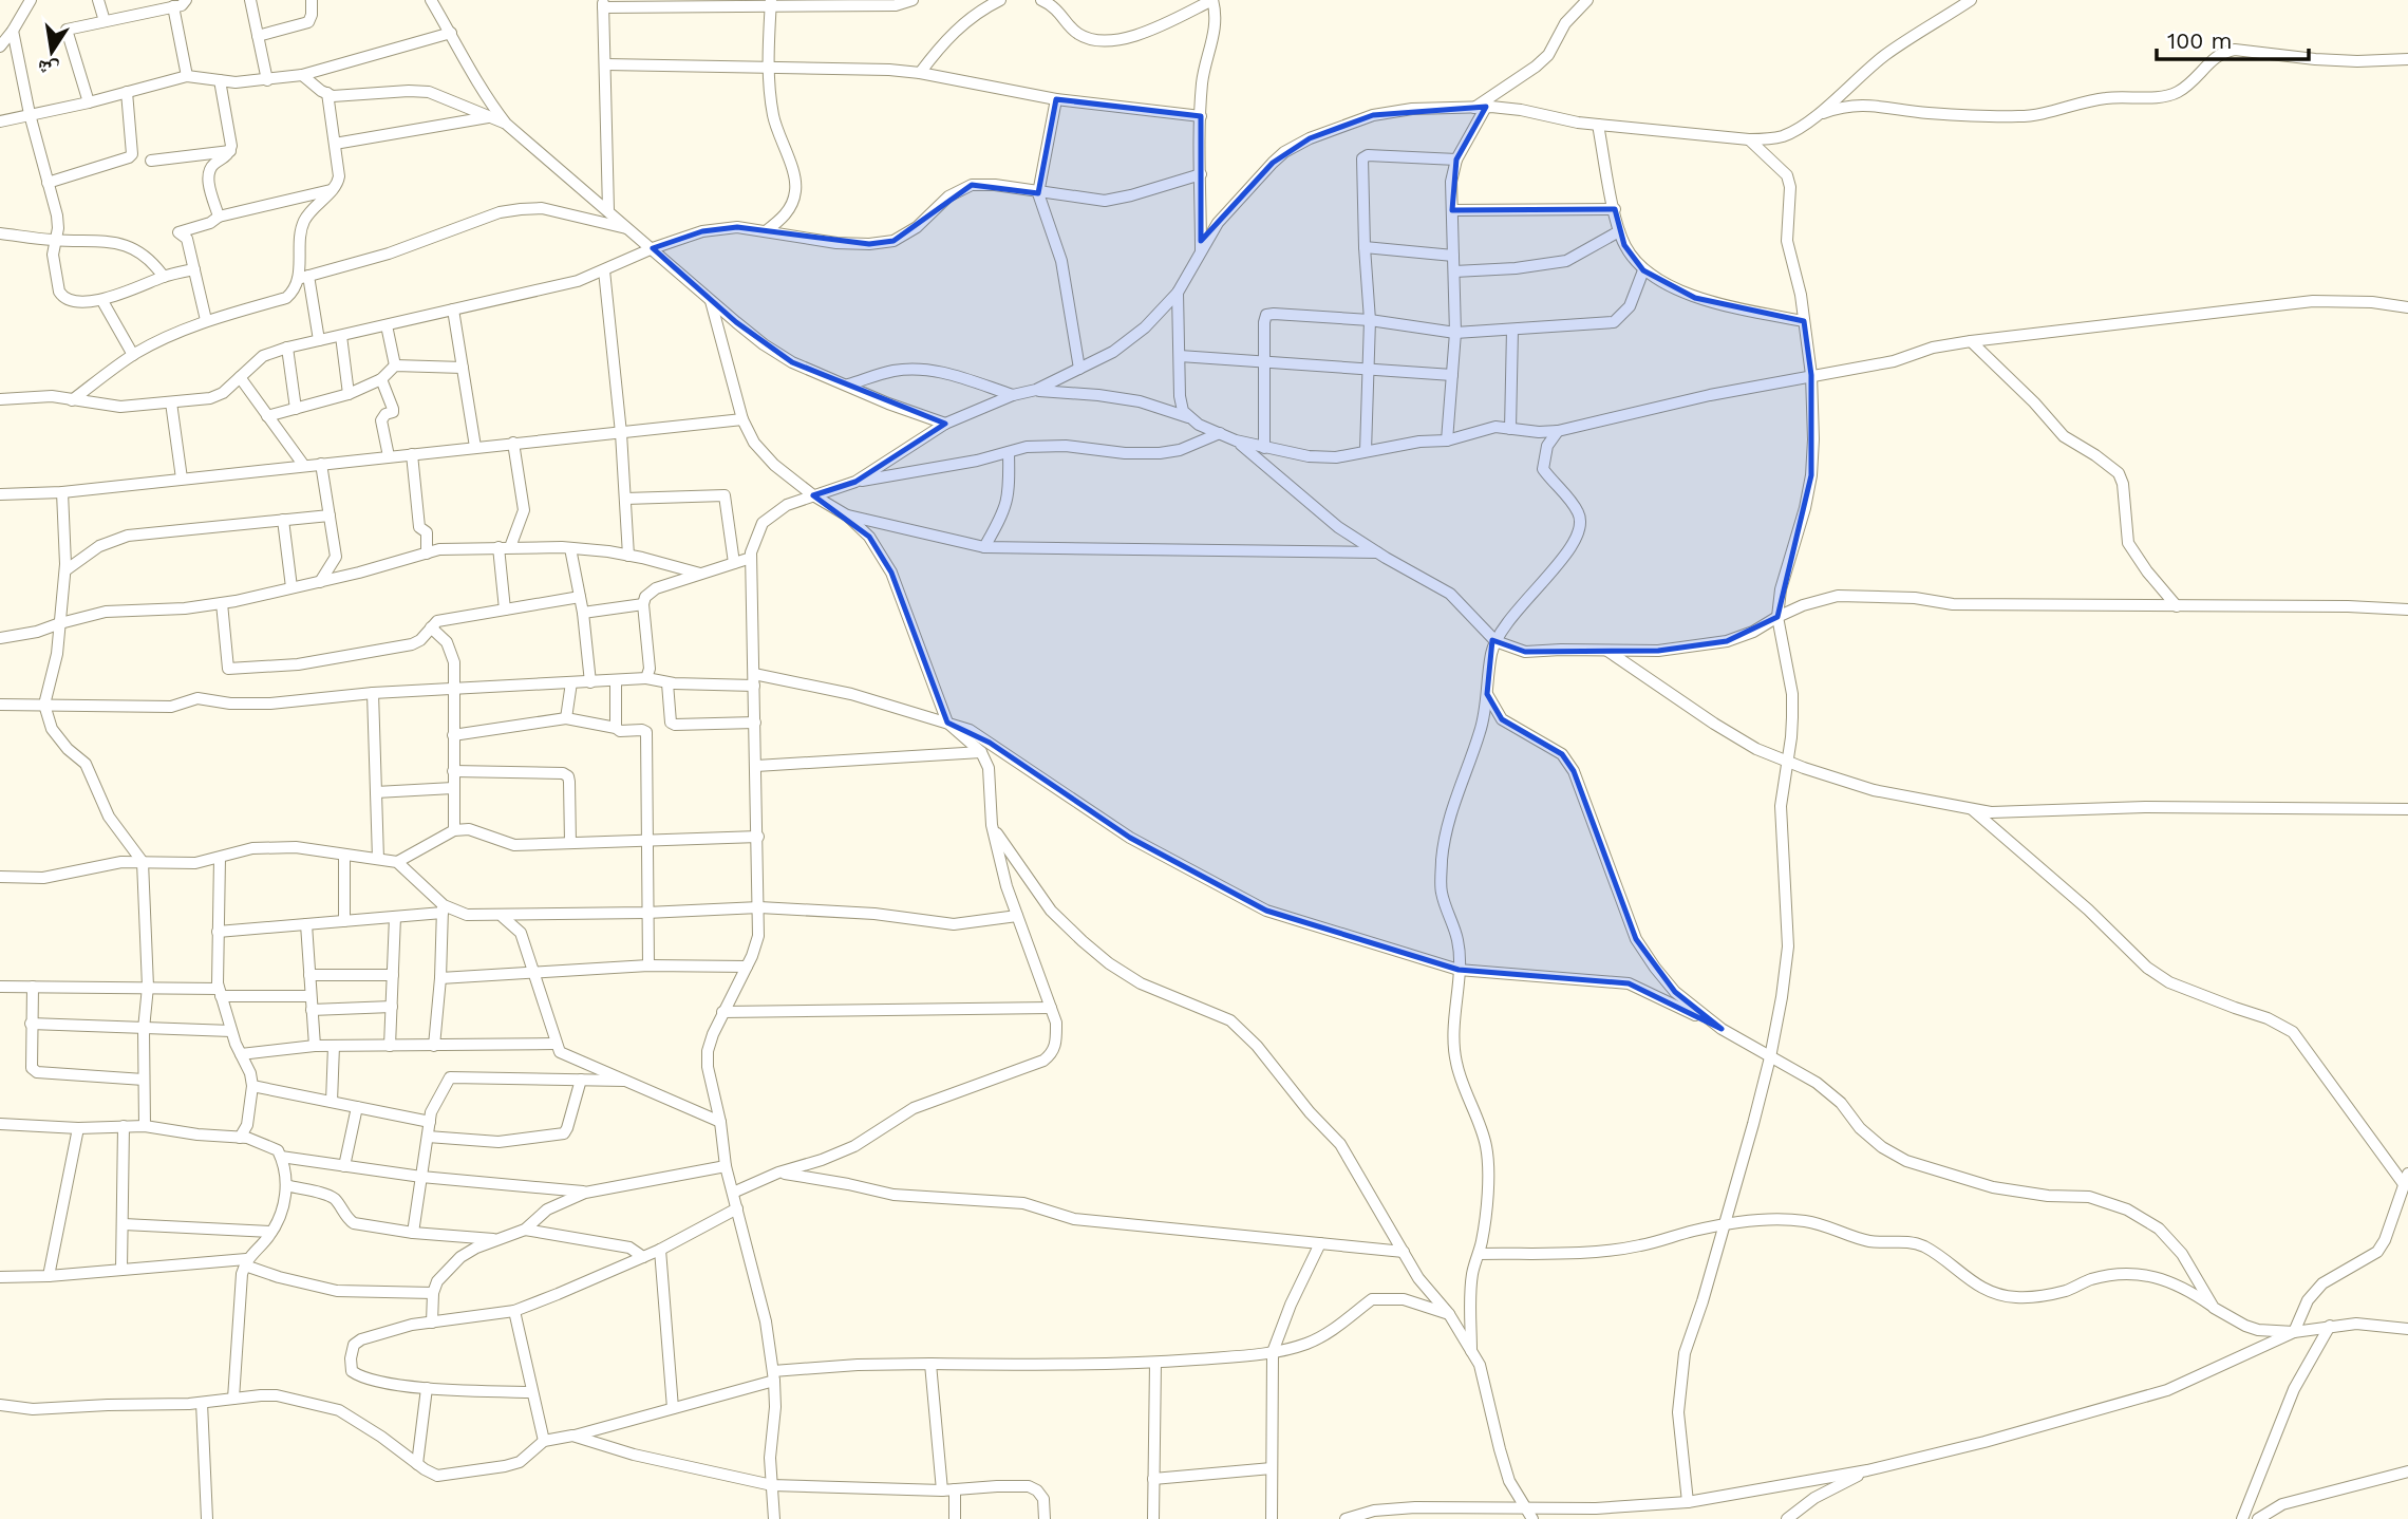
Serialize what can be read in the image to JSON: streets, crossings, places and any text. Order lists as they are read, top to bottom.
{
  "scale_bar": "100 m",
  "north": "bottom"
}
